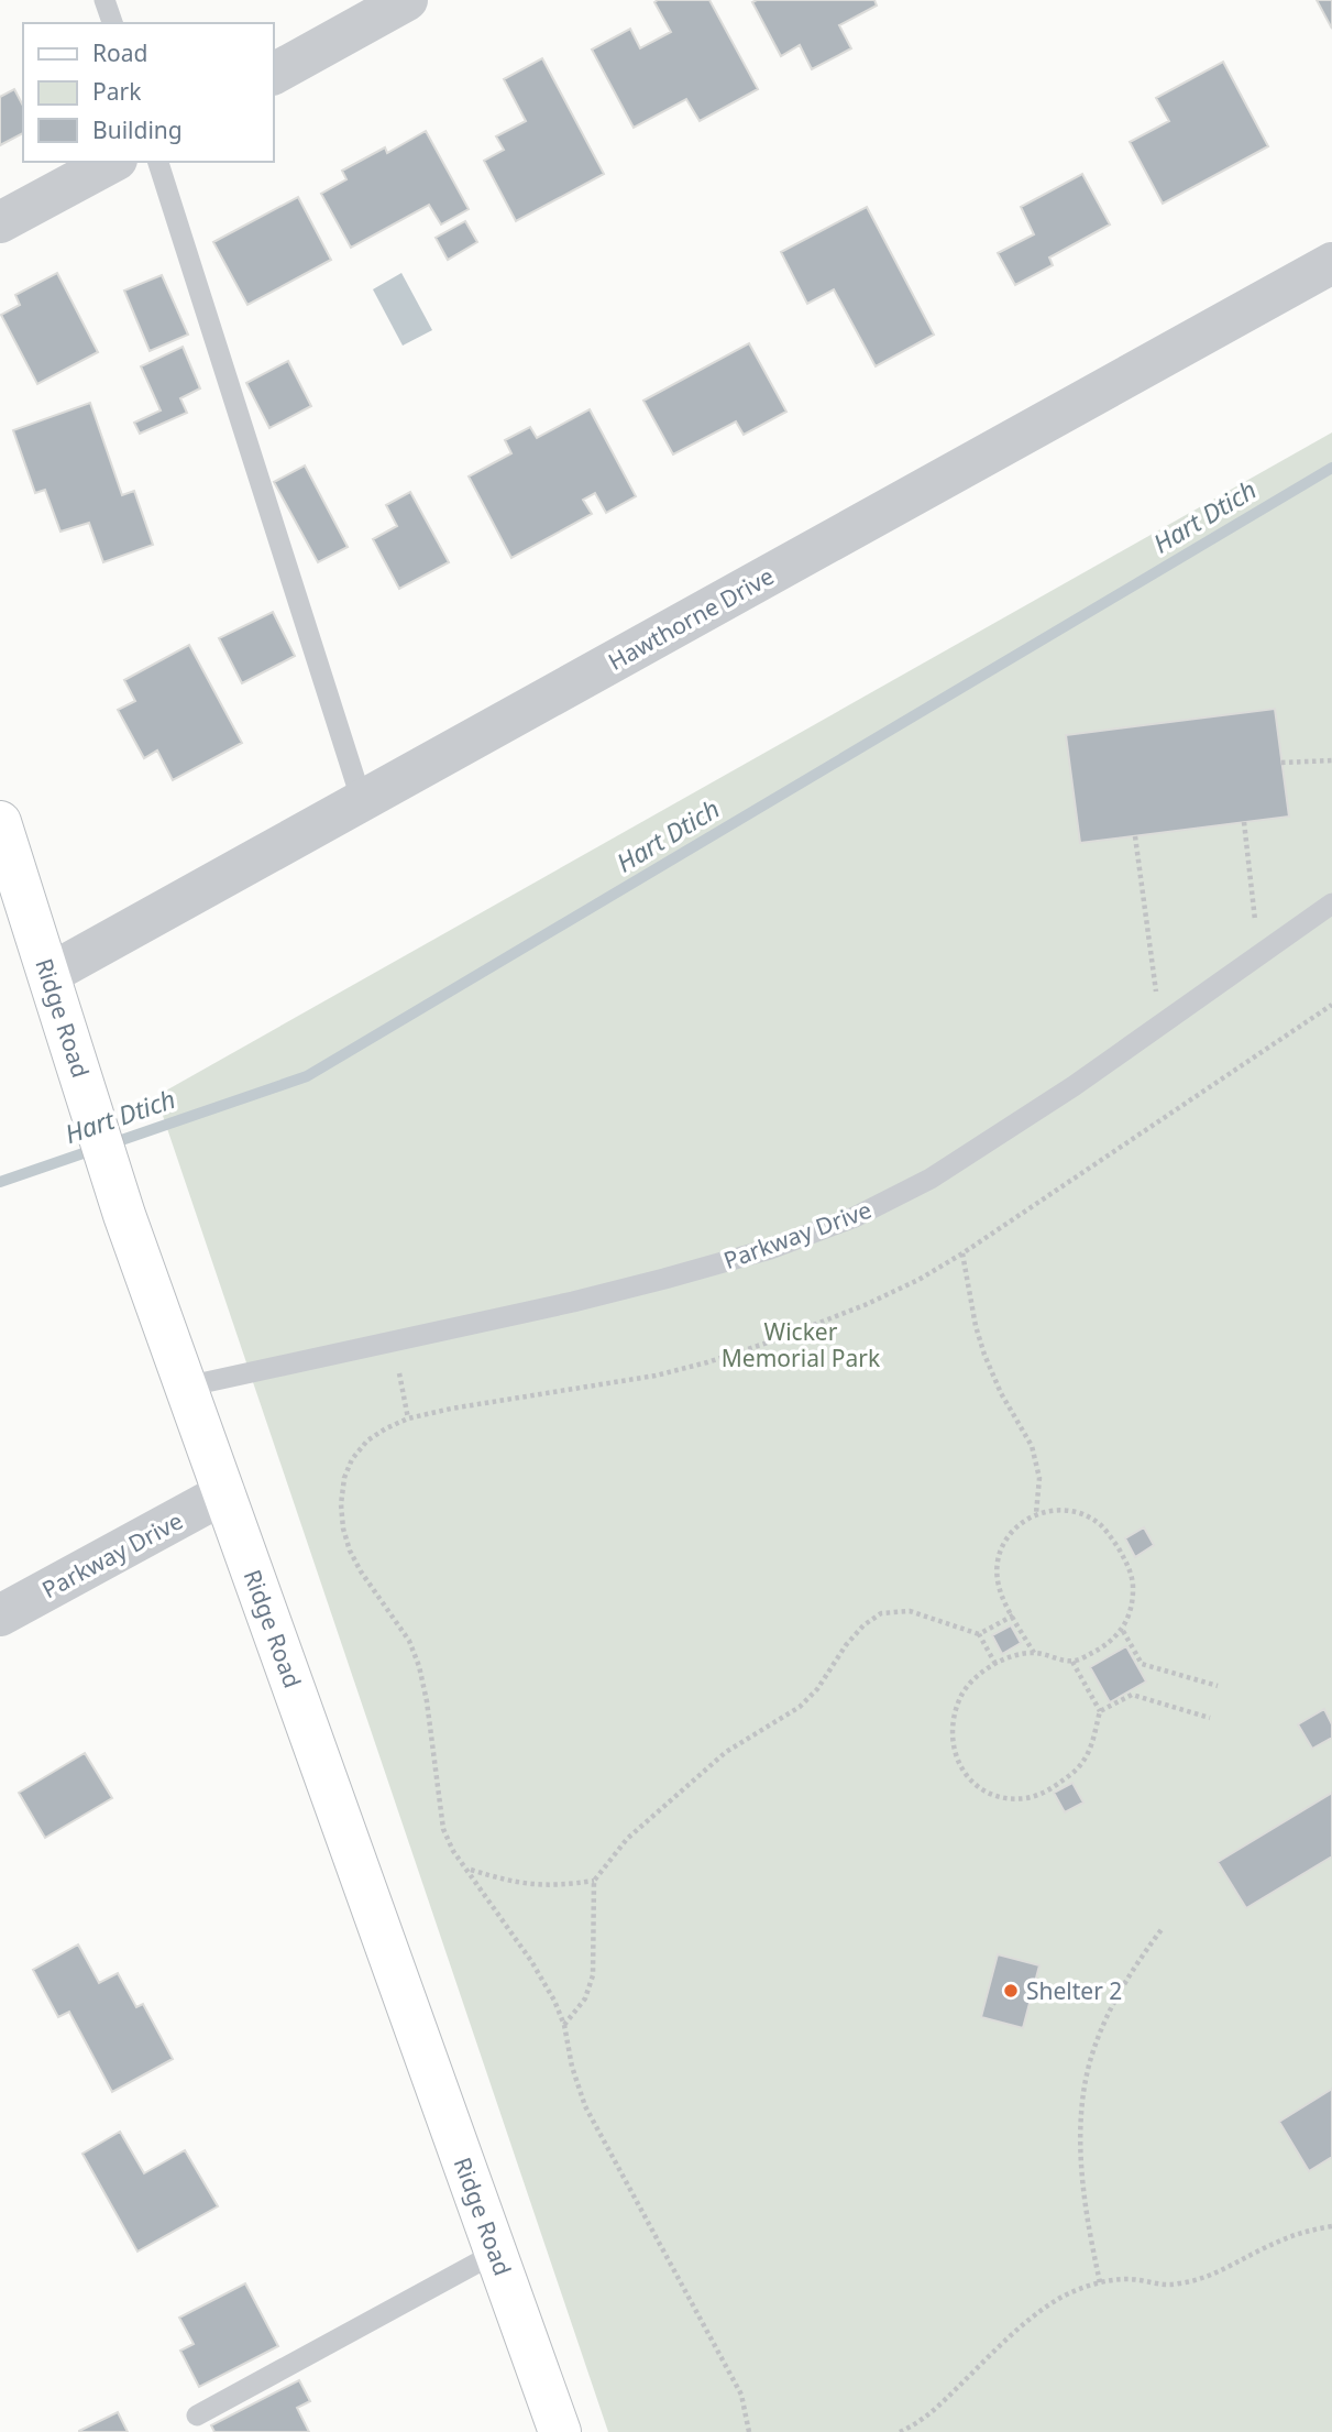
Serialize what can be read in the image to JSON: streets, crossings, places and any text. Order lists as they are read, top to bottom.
{
  "streets": {
    "main road": ["Ridge Road"],
    "street": ["Hawthorne Drive", "Parkway Drive"]
  },
  "crossings": [
    ["Hawthorne Drive", "Ridge Road"],
    ["Ridge Road", "Parkway Drive"]
  ],
  "water": ["Hart Dtich"],
  "parks": ["Wicker Memorial Park"],
  "places": ["Shelter 2"],
  "legend": ["Road", "Park", "Building"]
}
